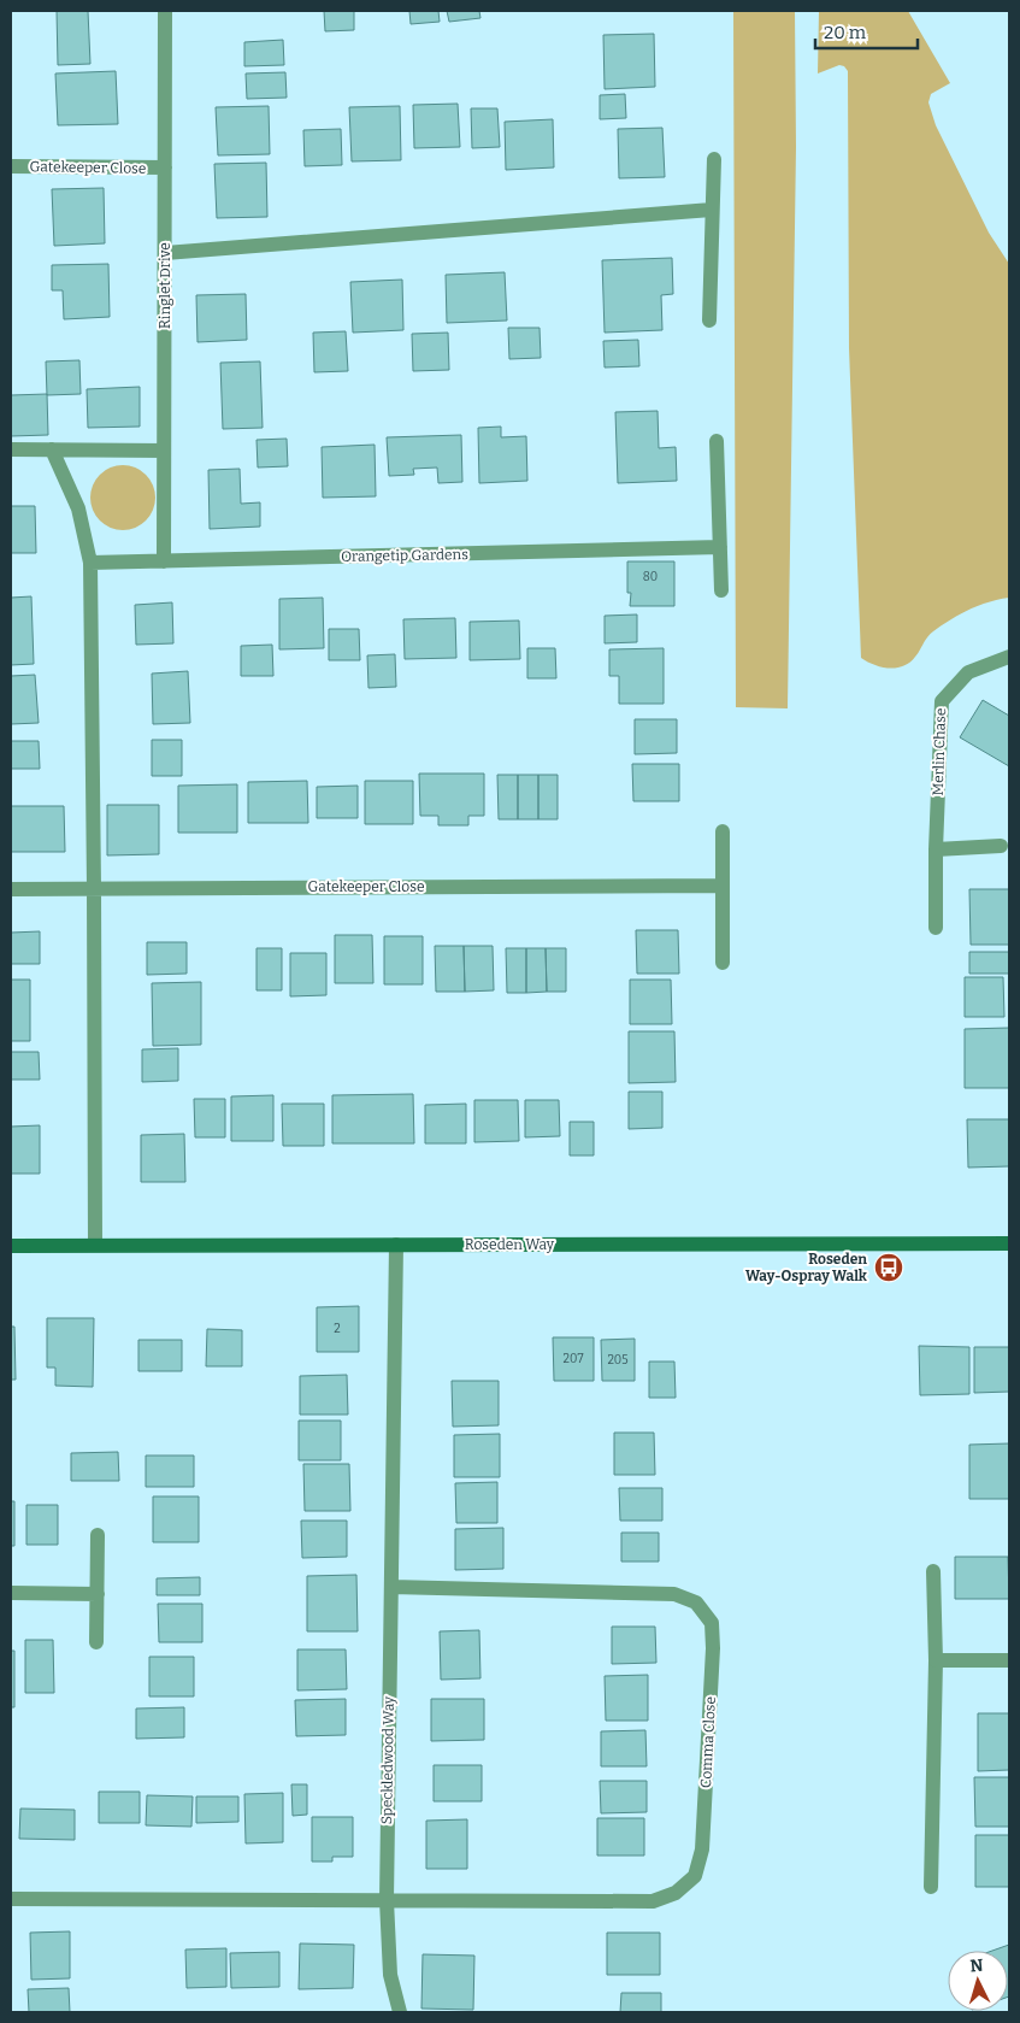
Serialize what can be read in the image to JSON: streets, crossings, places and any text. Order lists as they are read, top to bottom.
{
  "streets": {
    "street": [
      "Gatekeeper Close",
      "Ringlet Drive",
      "Orangetip Gardens",
      "Merlin Chase",
      "Roseden Way",
      "Comma Close",
      "Speckledwood Way"
    ]
  },
  "crossings": [
    ["Gatekeeper Close", "Ringlet Drive"],
    ["Ringlet Drive", "Orangetip Gardens"],
    ["Roseden Way", "Speckledwood Way"],
    ["Comma Close", "Speckledwood Way"]
  ],
  "places": {
    "bus stop": ["Roseden Way-Ospray Walk"]
  },
  "house_numbers": [
    "80",
    "2",
    "207",
    "205"
  ],
  "scale_bar": "20 m",
  "north": "top"
}
